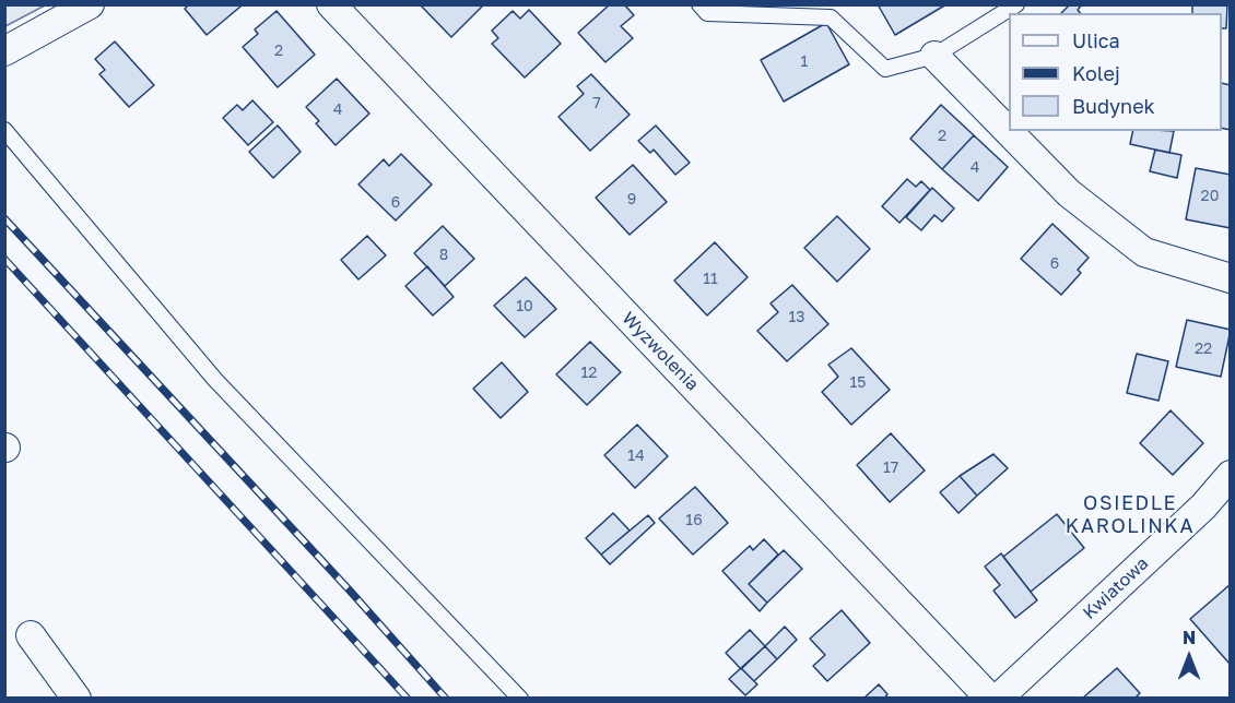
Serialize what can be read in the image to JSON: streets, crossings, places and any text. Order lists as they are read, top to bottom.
{
  "streets": {
    "street": ["Wyzwolenia", "Kwiatowa"]
  },
  "districts": ["OSIEDLE KAROLINKA"],
  "house_numbers": [
    "2",
    "1",
    "7",
    "4",
    "2",
    "4",
    "20",
    "9",
    "6",
    "8",
    "6",
    "11",
    "10",
    "13",
    "22",
    "12",
    "15",
    "14",
    "17",
    "16"
  ],
  "legend": ["Ulica", "Kolej", "Budynek"],
  "north": "top"
}
